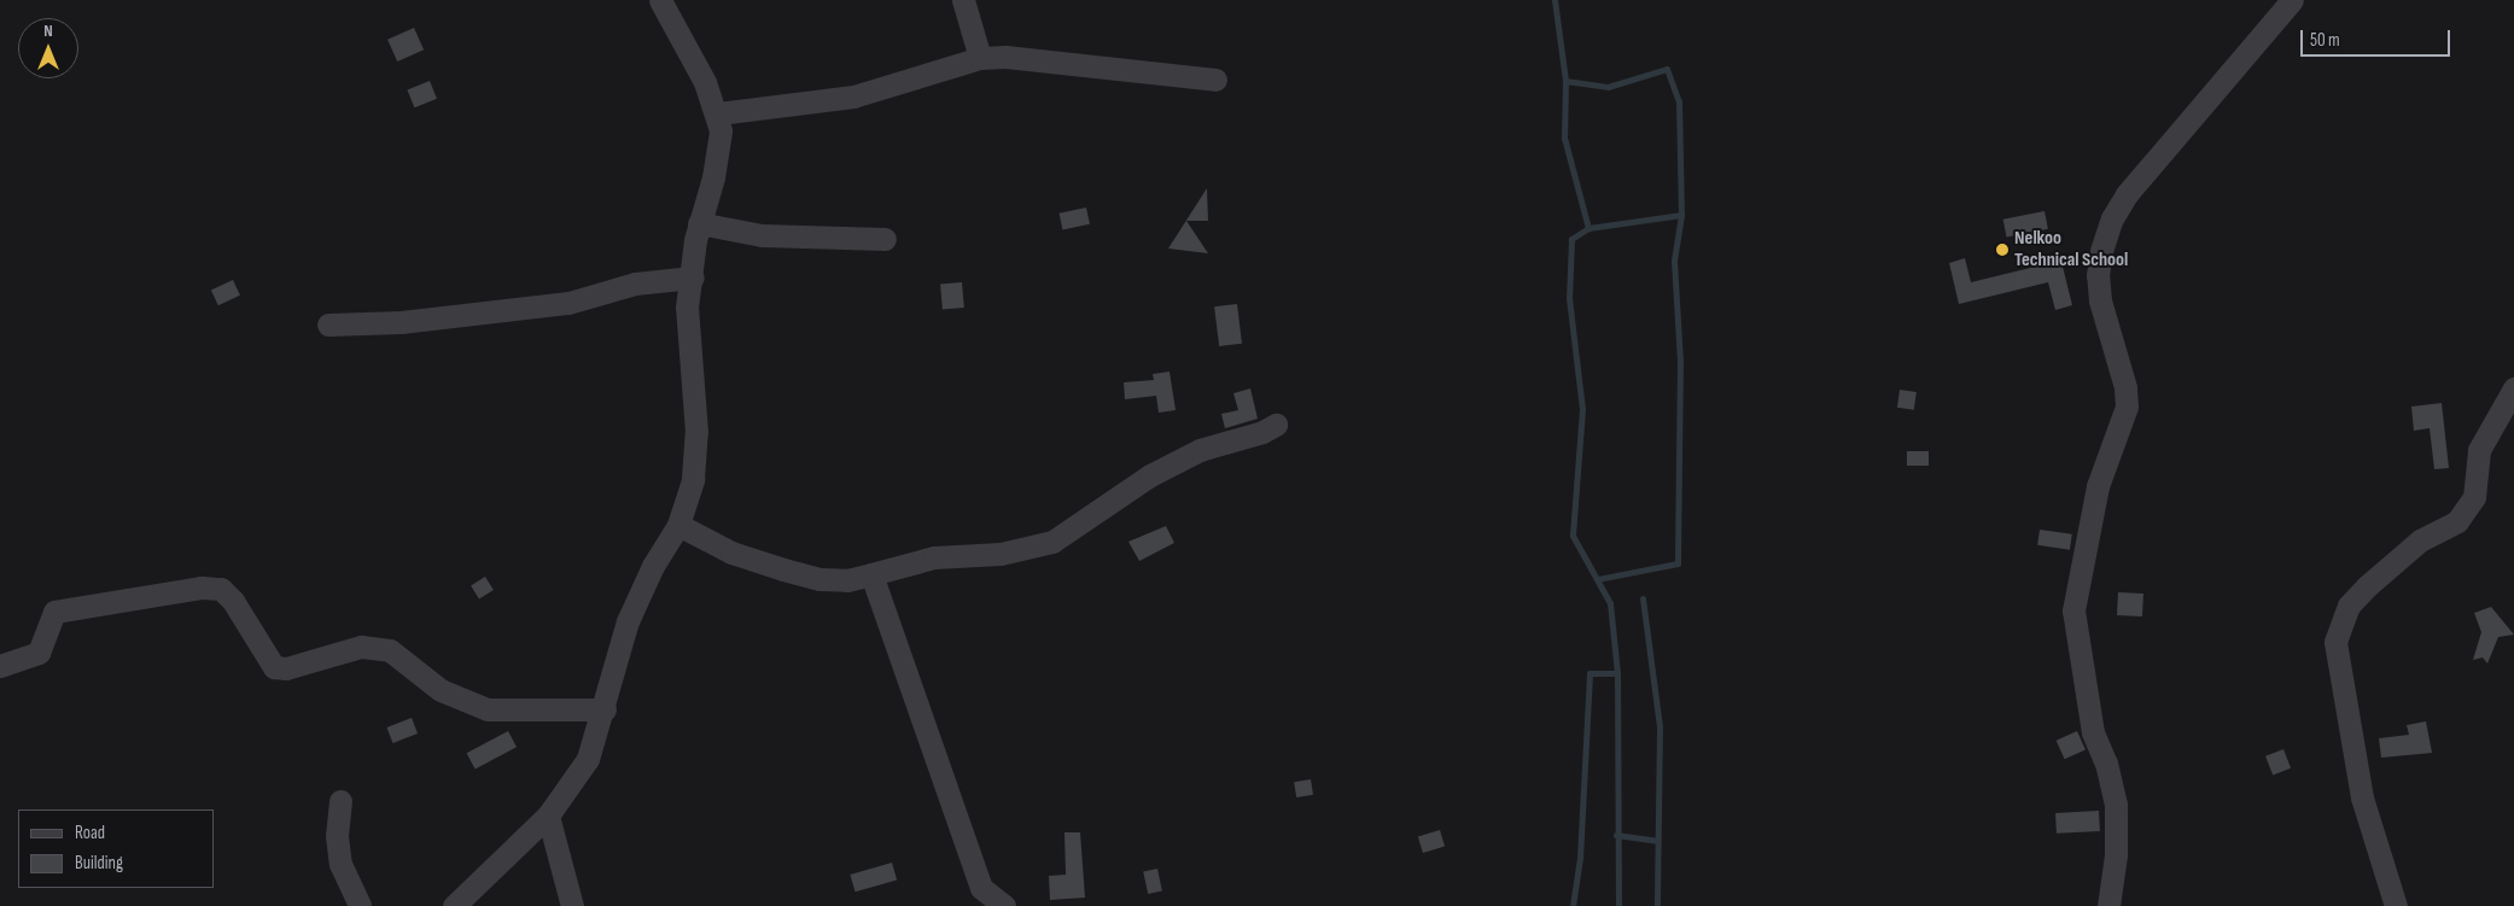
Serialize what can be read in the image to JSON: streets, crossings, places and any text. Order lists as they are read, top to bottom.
{
  "places": ["Nelkoo Technical School"],
  "legend": ["Road", "Building"],
  "scale_bar": "50 m",
  "north": "top"
}
